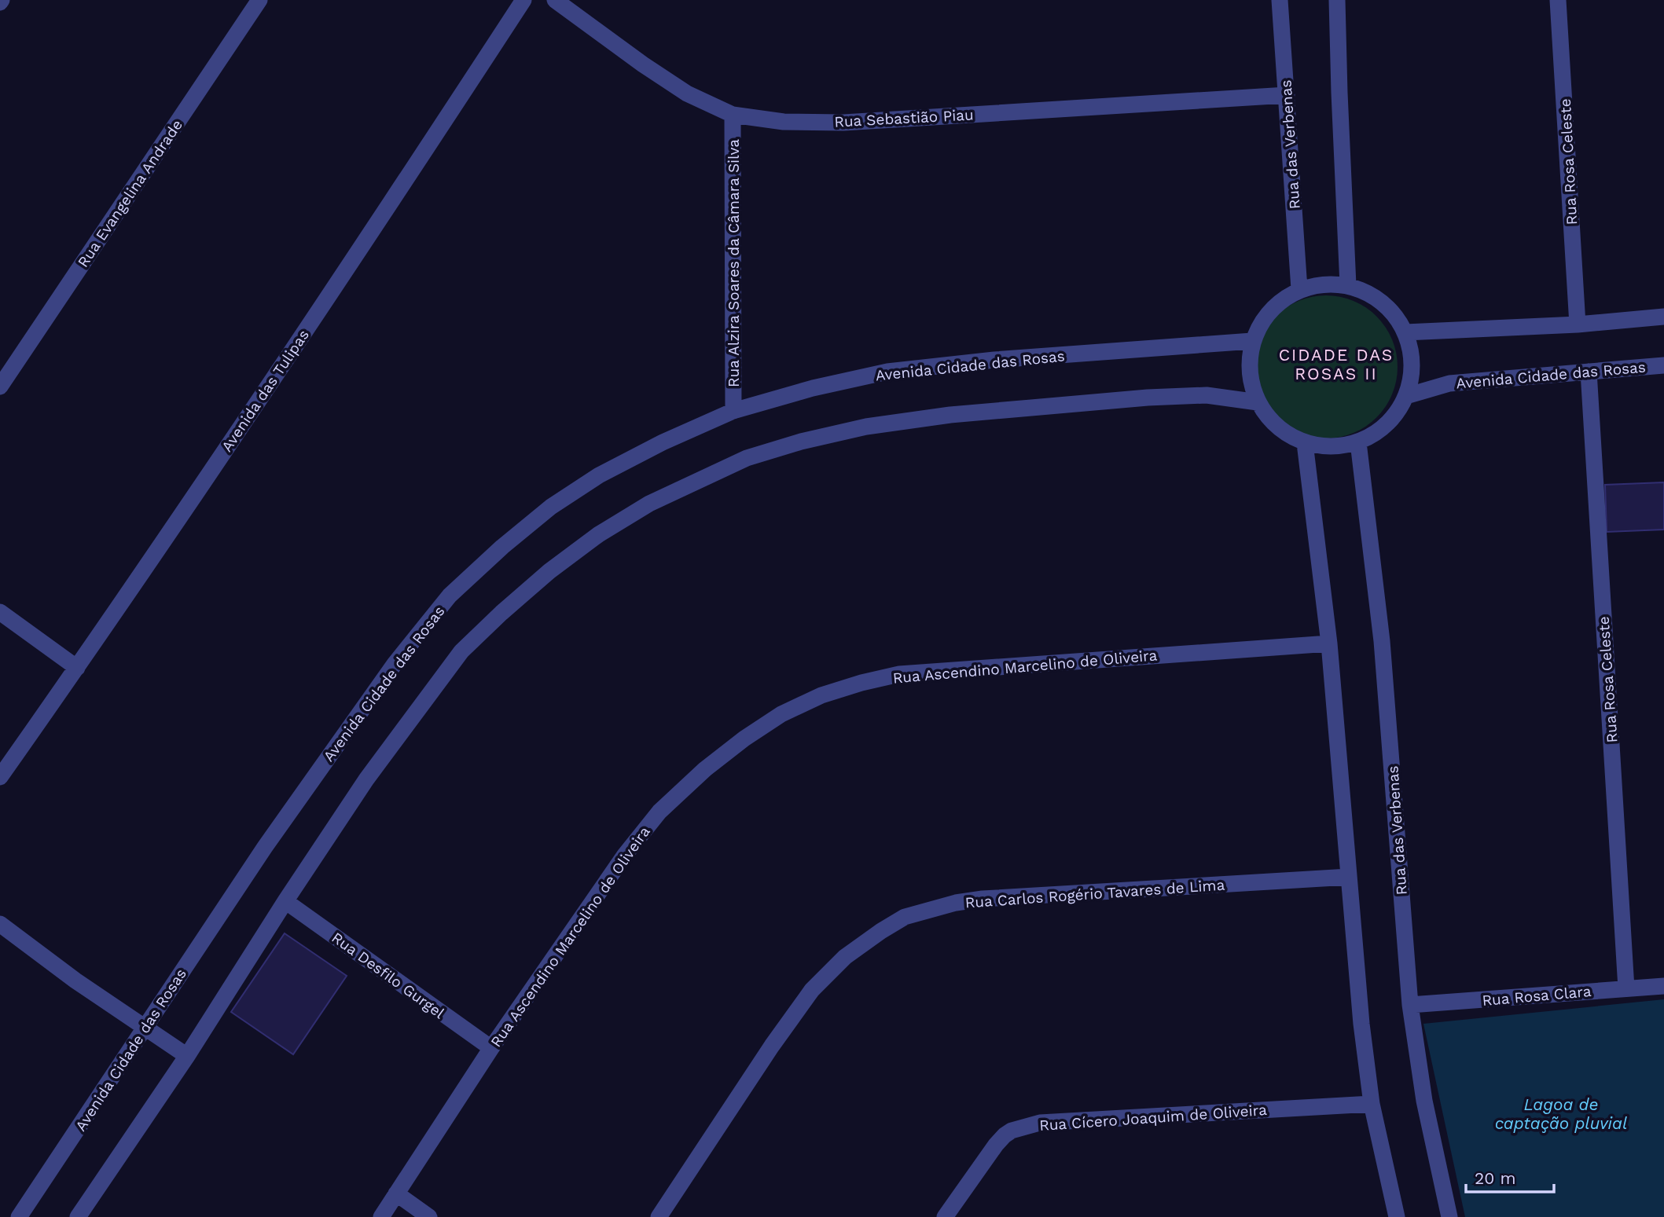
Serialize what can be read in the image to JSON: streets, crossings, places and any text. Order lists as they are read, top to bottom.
{
  "streets": {
    "street": [
      "Rua Sebastião Piau",
      "Rua das Verbenas",
      "Rua Rosa Celeste",
      "Rua Evangelina Andrade",
      "Rua Alzira Soares da Câmara Silva",
      "Avenida Cidade das Rosas",
      "Avenida das Tulipas",
      "Rua Ascendino Marcelino de Oliveira",
      "Rua Carlos Rogério Tavares de Lima",
      "Rua Desfilo Gurgel",
      "Rua Rosa Clara",
      "Rua Cícero Joaquim de Oliveira"
    ]
  },
  "crossings": [
    ["Rua Sebastião Piau", "Rua das Verbenas"],
    ["Rua Sebastião Piau", "Rua Alzira Soares da Câmara Silva"],
    ["Rua das Verbenas", "Avenida Cidade das Rosas"],
    ["Rua das Verbenas", "Rua Rosa Clara"],
    ["Rua Rosa Celeste", "Avenida Cidade das Rosas"],
    ["Rua Rosa Celeste", "Rua Rosa Clara"],
    ["Rua Alzira Soares da Câmara Silva", "Avenida Cidade das Rosas"],
    ["Rua Ascendino Marcelino de Oliveira", "Rua Desfilo Gurgel"]
  ],
  "districts": ["CIDADE DAS ROSAS II"],
  "water": ["Lagoa de captação pluvial"],
  "scale_bar": "20 m"
}
